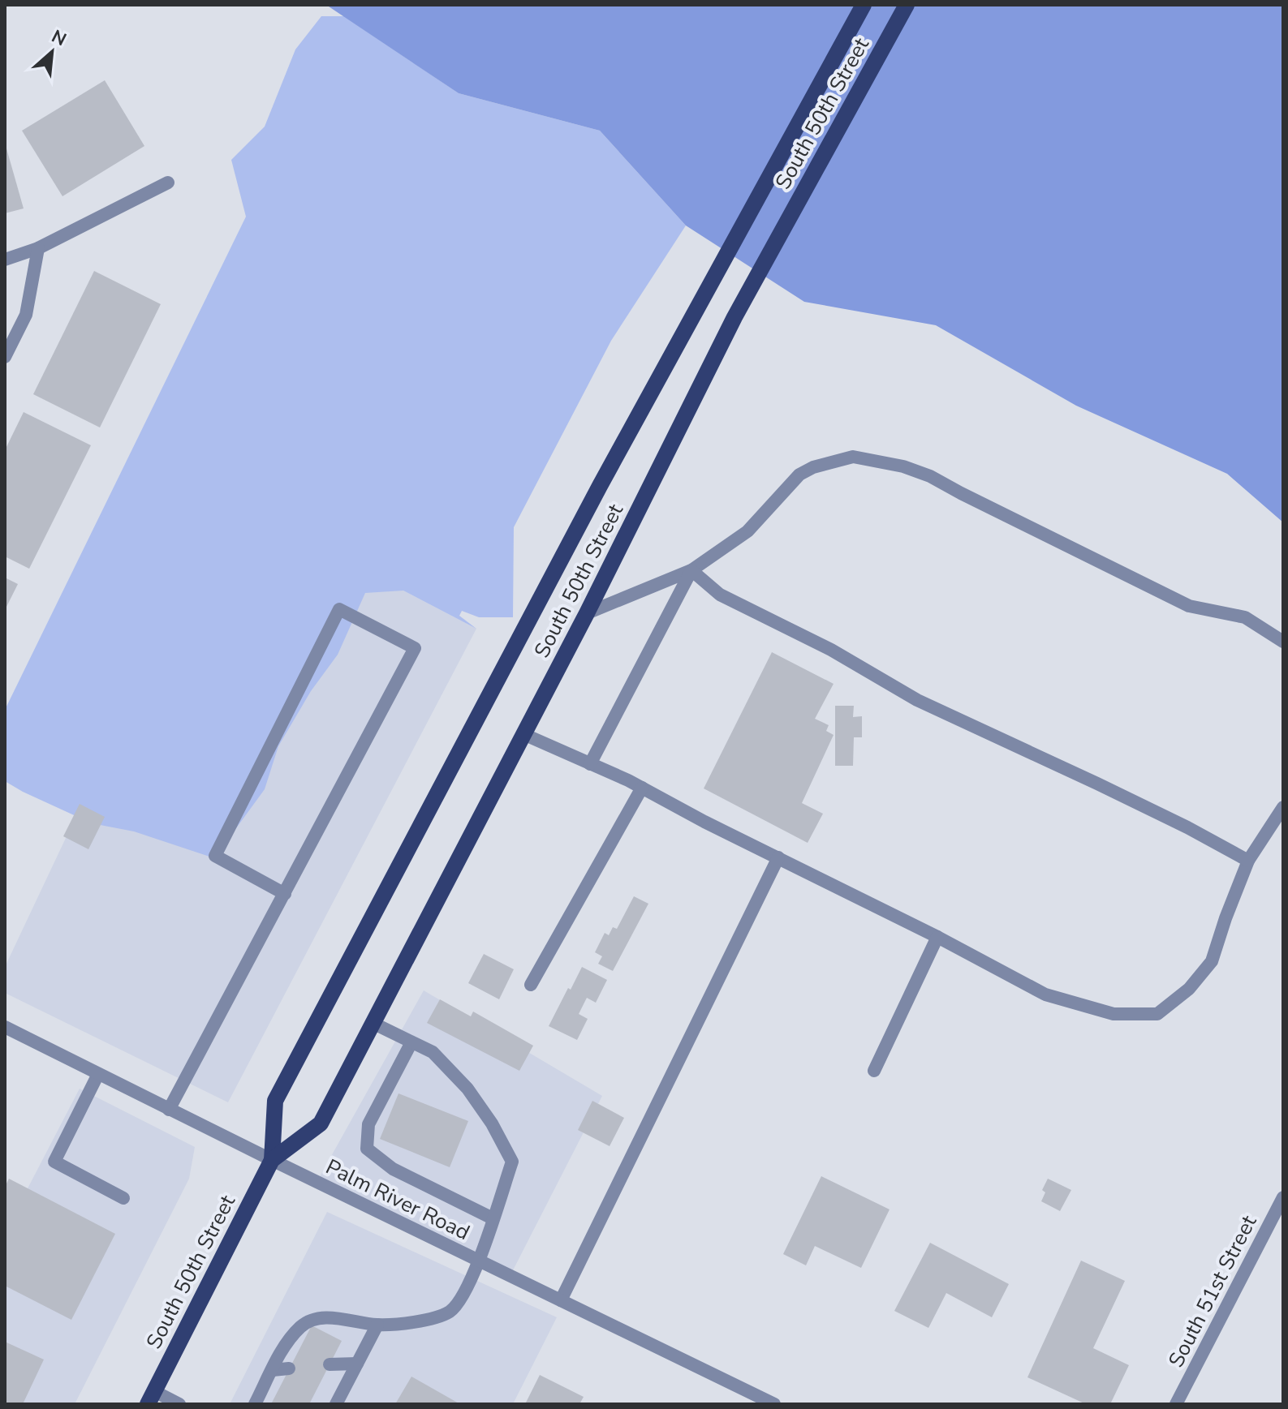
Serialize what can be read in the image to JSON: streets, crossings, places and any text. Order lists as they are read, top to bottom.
{
  "streets": {
    "main road": ["South 50th Street"],
    "street": ["Palm River Road", "South 51st Street"]
  },
  "crossings": [
    ["South 50th Street", "Palm River Road"]
  ],
  "north": "top right"
}
